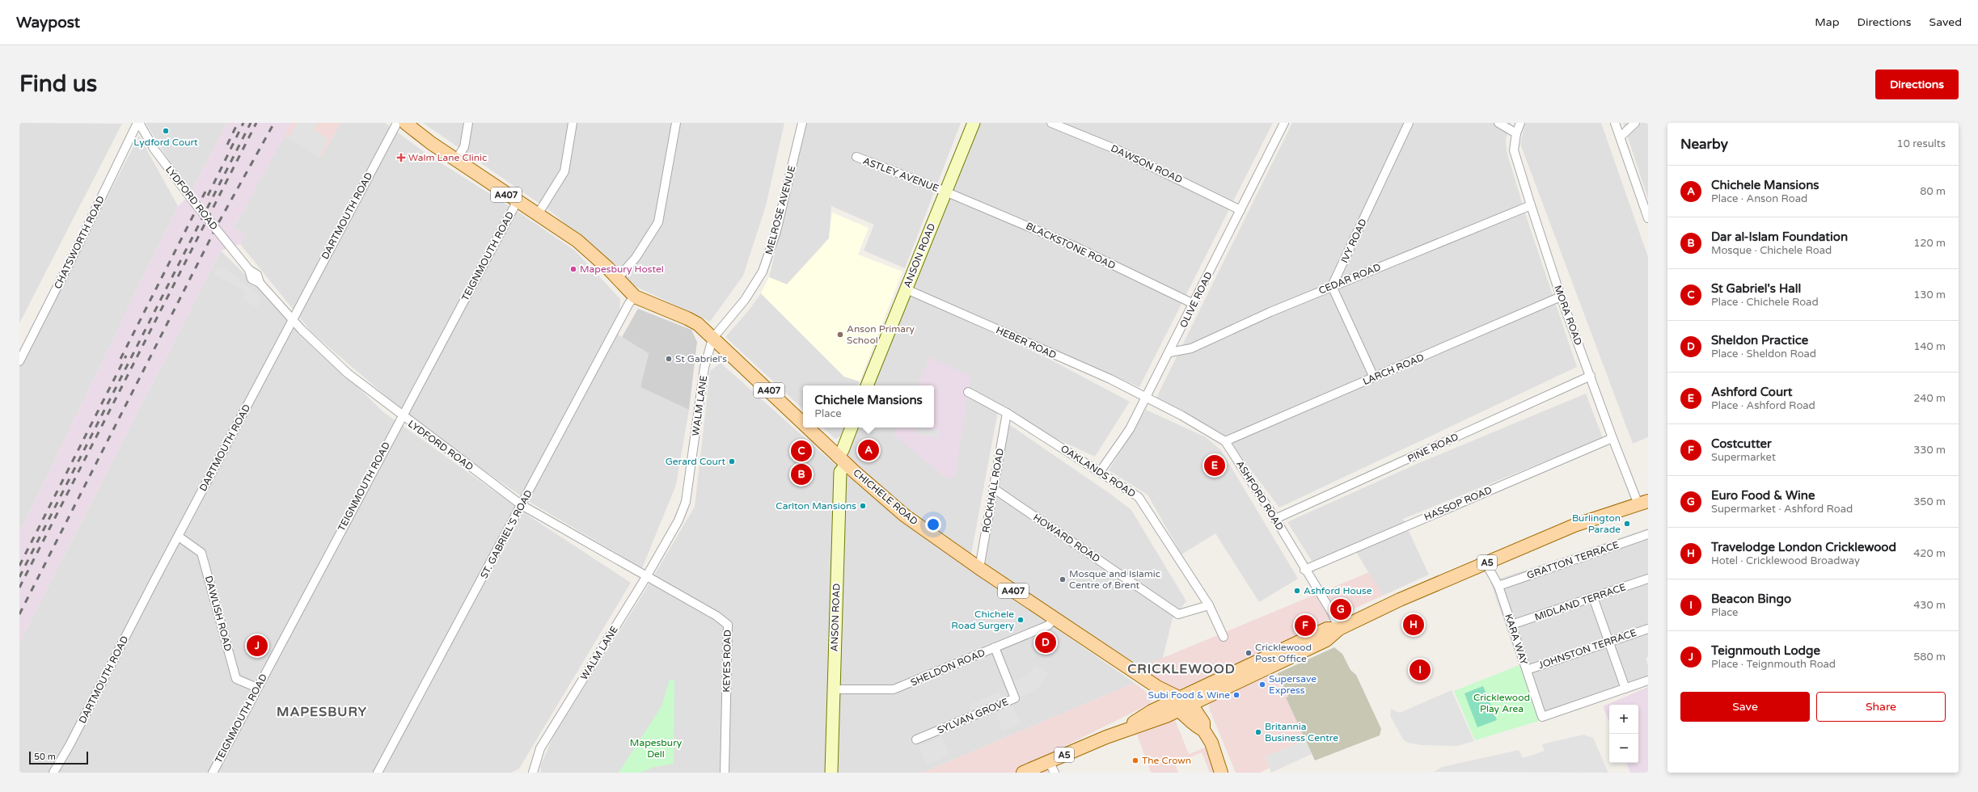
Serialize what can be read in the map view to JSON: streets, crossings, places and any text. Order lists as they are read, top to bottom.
{
  "streets": {
    "main road": ["A407", "CHICHELE ROAD", "A5"],
    "street": [
      "DAWSON ROAD",
      "ASTLEY AVENUE",
      "LYDFORD ROAD",
      "MELROSE AVENUE",
      "DARTMOUTH ROAD",
      "IVY ROAD",
      "CHATSWORTH ROAD",
      "BLACKSTONE ROAD",
      "ANSON ROAD",
      "TEIGNMOUTH ROAD",
      "CEDAR ROAD",
      "OLIVE ROAD",
      "MORA ROAD",
      "HEBER ROAD",
      "LARCH ROAD",
      "WALM LANE",
      "PINE ROAD",
      "OAKLANDS ROAD",
      "ROCKHALL ROAD",
      "ASHFORD ROAD",
      "HASSOP ROAD",
      "ST. GABRIEL'S ROAD",
      "HOWARD ROAD",
      "GRATTON TERRACE",
      "MIDLAND TERRACE",
      "DAWLISH ROAD",
      "KARA WAY",
      "JOHNSTON TERRACE",
      "KEYES ROAD",
      "SHELDON ROAD",
      "SYLVAN GROVE"
    ]
  },
  "crossings": [
    ["DAWSON ROAD", "OLIVE ROAD"],
    ["ASTLEY AVENUE", "BLACKSTONE ROAD"],
    ["ASTLEY AVENUE", "ANSON ROAD"],
    ["A407", "MELROSE AVENUE"],
    ["A407", "TEIGNMOUTH ROAD"],
    ["A407", "WALM LANE"],
    ["A407", "CHICHELE ROAD"],
    ["A407", "ST. GABRIEL'S ROAD"],
    ["A407", "A5"],
    ["LYDFORD ROAD", "DARTMOUTH ROAD"],
    ["LYDFORD ROAD", "CHATSWORTH ROAD"],
    ["LYDFORD ROAD", "TEIGNMOUTH ROAD"],
    ["LYDFORD ROAD", "WALM LANE"],
    ["LYDFORD ROAD", "ST. GABRIEL'S ROAD"],
    ["LYDFORD ROAD", "KEYES ROAD"],
    ["MELROSE AVENUE", "WALM LANE"],
    ["MELROSE AVENUE", "CHICHELE ROAD"],
    ["DARTMOUTH ROAD", "DAWLISH ROAD"],
    ["IVY ROAD", "CEDAR ROAD"],
    ["BLACKSTONE ROAD", "ANSON ROAD"],
    ["BLACKSTONE ROAD", "OLIVE ROAD"],
    ["ANSON ROAD", "HEBER ROAD"],
    ["ANSON ROAD", "CHICHELE ROAD"],
    ["ANSON ROAD", "SHELDON ROAD"],
    ["TEIGNMOUTH ROAD", "DAWLISH ROAD"],
    ["CEDAR ROAD", "OLIVE ROAD"],
    ["CEDAR ROAD", "MORA ROAD"],
    ["OLIVE ROAD", "HEBER ROAD"],
    ["OLIVE ROAD", "OAKLANDS ROAD"],
    ["OLIVE ROAD", "ASHFORD ROAD"],
    ["MORA ROAD", "LARCH ROAD"],
    ["MORA ROAD", "PINE ROAD"],
    ["MORA ROAD", "HASSOP ROAD"],
    ["MORA ROAD", "A5"],
    ["HEBER ROAD", "ASHFORD ROAD"],
    ["LARCH ROAD", "ASHFORD ROAD"],
    ["WALM LANE", "CHICHELE ROAD"],
    ["WALM LANE", "KEYES ROAD"],
    ["PINE ROAD", "ASHFORD ROAD"],
    ["OAKLANDS ROAD", "ROCKHALL ROAD"],
    ["OAKLANDS ROAD", "HOWARD ROAD"],
    ["ROCKHALL ROAD", "CHICHELE ROAD"],
    ["ROCKHALL ROAD", "HOWARD ROAD"],
    ["ASHFORD ROAD", "HASSOP ROAD"],
    ["ASHFORD ROAD", "A5"],
    ["CHICHELE ROAD", "A5"],
    ["CHICHELE ROAD", "SHELDON ROAD"],
    ["GRATTON TERRACE", "KARA WAY"],
    ["A5", "KARA WAY"],
    ["MIDLAND TERRACE", "KARA WAY"],
    ["KARA WAY", "JOHNSTON TERRACE"],
    ["SHELDON ROAD", "SYLVAN GROVE"]
  ],
  "districts": ["CRICKLEWOOD", "MAPESBURY"],
  "parks": ["Cricklewood Play Area", "Mapesbury Dell"],
  "places": {
    "other": [
      "Lydford Court",
      "Mapesbury Hostel",
      "Anson Primary School",
      "St Gabriel's",
      "Gerard Court",
      "Carlton Mansions",
      "Burlington Parade",
      "Mosque and Islamic Centre of Brent",
      "Ashford House",
      "Chichele Road Surgery",
      "Cricklewood Post Office",
      "Supersave Express",
      "Subi Food & Wine",
      "Britannia Business Centre",
      "The Crown"
    ],
    "health": ["Walm Lane Clinic"]
  },
  "scale_bar": "50 m",
  "page": {
    "header": "Waypost",
    "nav": ["Map", "Directions", "Saved"],
    "buttons": [
      "Directions",
      ["Save", "Share"]
    ],
    "title": "Find us",
    "heading": ["Nearby", "10 results"],
    "list": [
      {
        "mark": "A",
        "name": "Chichele Mansions",
        "note": "Place · Anson Road",
        "value": "80 m"
      },
      {
        "mark": "B",
        "name": "Dar al-Islam Foundation",
        "note": "Mosque · Chichele Road",
        "value": "120 m"
      },
      {
        "mark": "C",
        "name": "St Gabriel's Hall",
        "note": "Place · Chichele Road",
        "value": "130 m"
      },
      {
        "mark": "D",
        "name": "Sheldon Practice",
        "note": "Place · Sheldon Road",
        "value": "140 m"
      },
      {
        "mark": "E",
        "name": "Ashford Court",
        "note": "Place · Ashford Road",
        "value": "240 m"
      },
      {
        "mark": "F",
        "name": "Costcutter",
        "note": "Supermarket",
        "value": "330 m"
      },
      {
        "mark": "G",
        "name": "Euro Food & Wine",
        "note": "Supermarket · Ashford Road",
        "value": "350 m"
      },
      {
        "mark": "H",
        "name": "Travelodge London Cricklewood",
        "note": "Hotel · Cricklewood Broadway",
        "value": "420 m"
      },
      {
        "mark": "I",
        "name": "Beacon Bingo",
        "note": "Place",
        "value": "430 m"
      },
      {
        "mark": "J",
        "name": "Teignmouth Lodge",
        "note": "Place · Teignmouth Road",
        "value": "580 m"
      }
    ],
    "popup": ["Chichele Mansions", "Place"],
    "pins": [
      "A",
      "C",
      "E",
      "B",
      "G",
      "H",
      "F",
      "D",
      "J",
      "I"
    ],
    "map_buttons": ["+", "−"],
    "scale": "50 m"
  }
}
